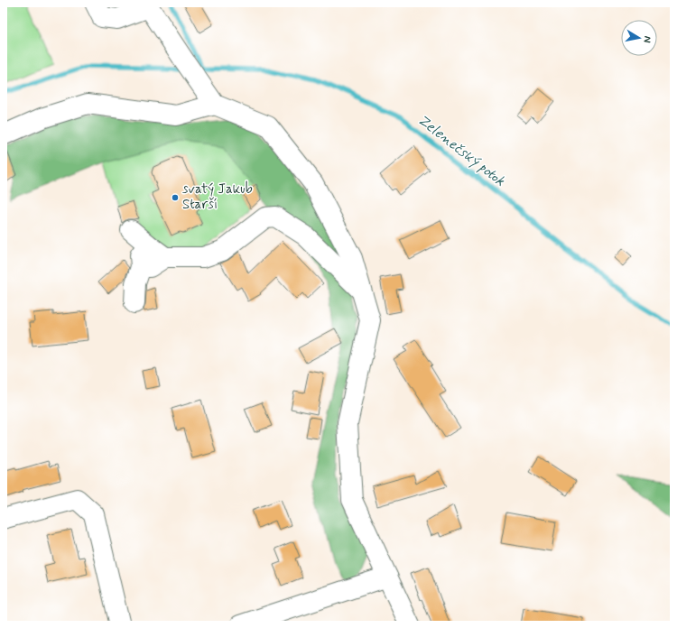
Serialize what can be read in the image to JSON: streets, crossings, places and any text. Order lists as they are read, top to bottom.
{
  "water": ["Zelenečský potok"],
  "places": ["svatý Jakub Starší"],
  "north": "right"
}
